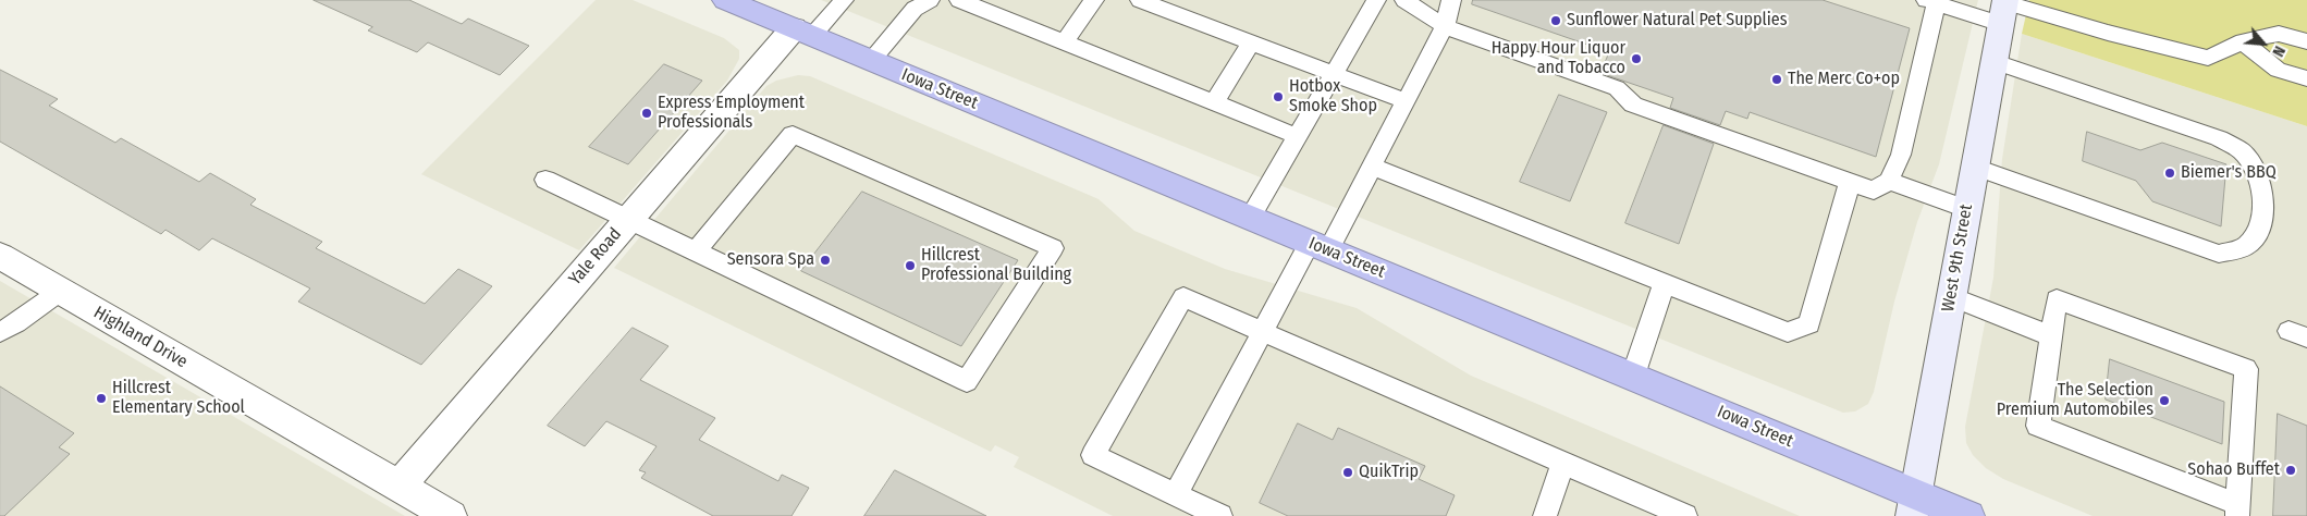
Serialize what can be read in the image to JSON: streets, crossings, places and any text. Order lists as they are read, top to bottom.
{
  "streets": {
    "highway": ["Iowa Street"],
    "street": ["Yale Road", "West 9th Street", "Highland Drive"]
  },
  "crossings": [
    ["Iowa Street", "Yale Road"],
    ["Iowa Street", "West 9th Street"],
    ["Yale Road", "Highland Drive"]
  ],
  "places": [
    "Sunflower Natural Pet Supplies",
    "Happy Hour Liquor and Tobacco",
    "The Merc Co+op",
    "Hotbox Smoke Shop",
    "Express Employment Professionals",
    "Biemer's BBQ",
    "Sensora Spa",
    "Hillcrest Professional Building",
    "Hillcrest Elementary School",
    "The Selection Premium Automobiles",
    "Sohao Buffet",
    "QuikTrip"
  ],
  "north": "bottom right"
}
